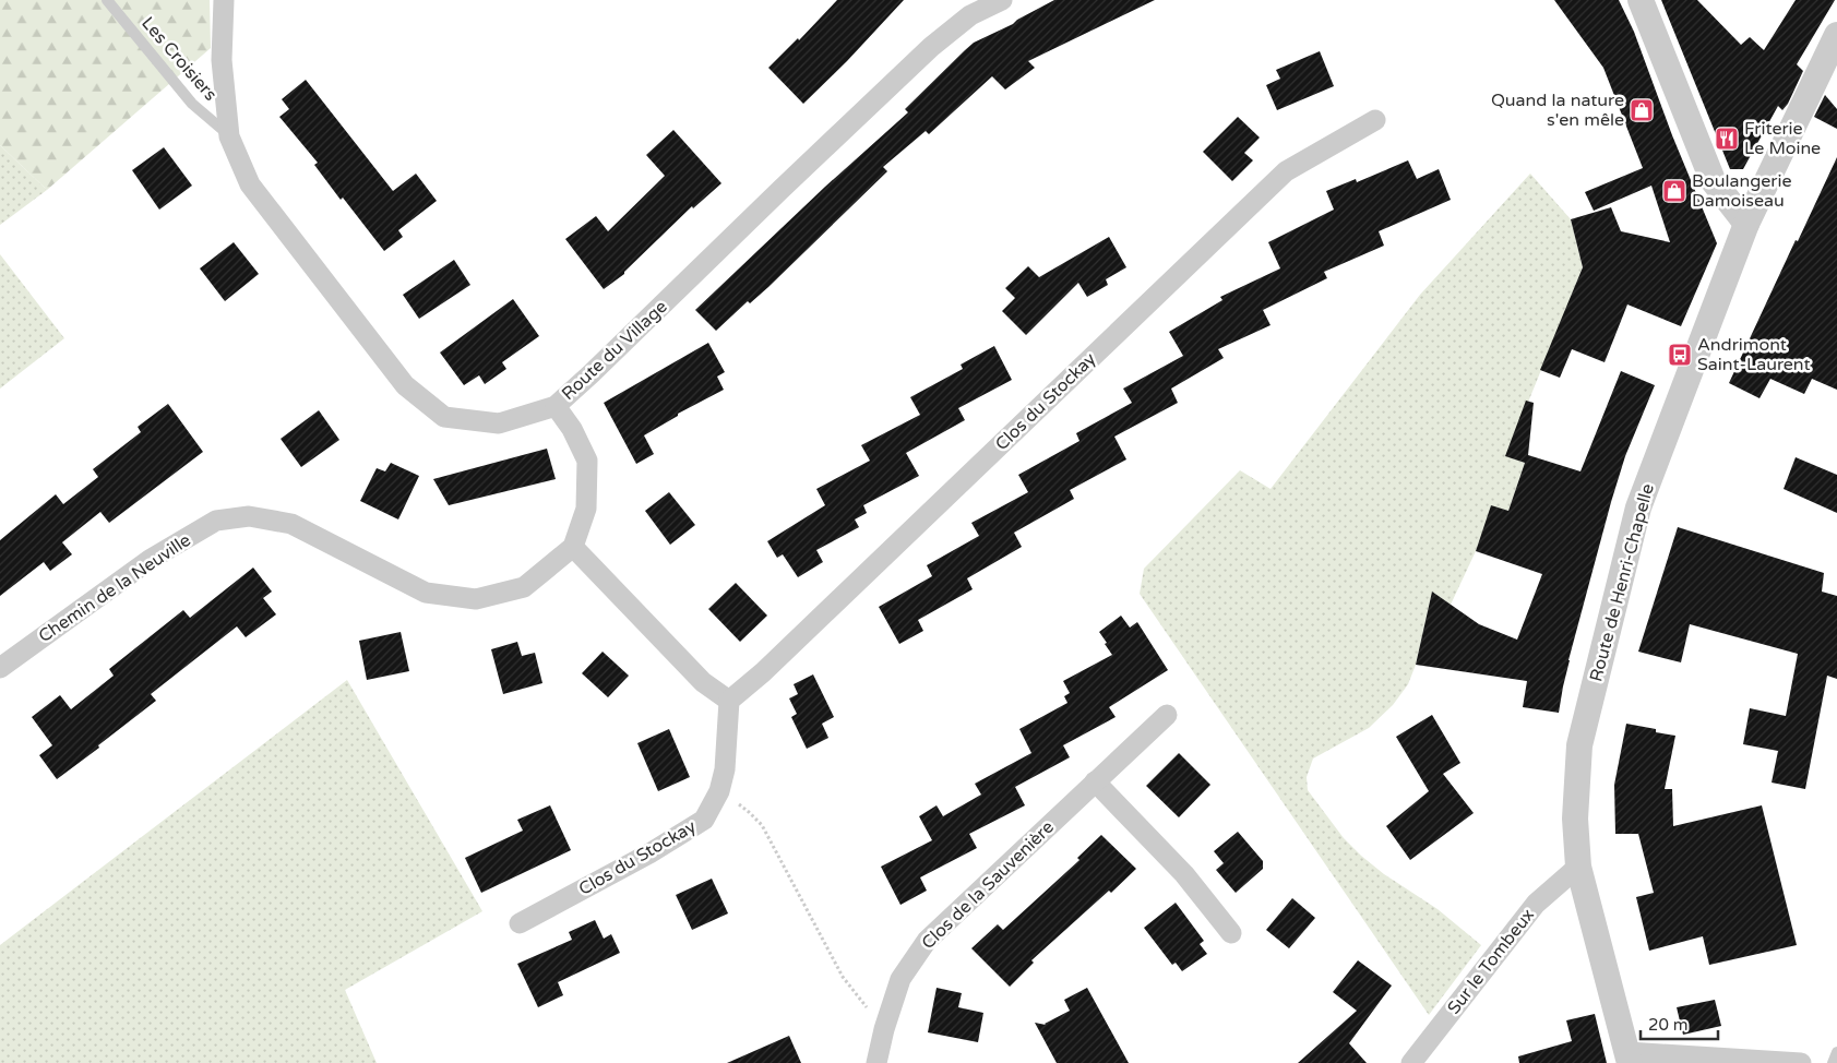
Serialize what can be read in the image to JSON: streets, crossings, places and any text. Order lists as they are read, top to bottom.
{
  "streets": {
    "street": [
      "Route du Village",
      "Clos du Stockay",
      "Route de Henri-Chapelle",
      "Chemin de la Neuville",
      "Clos de la Sauvenière",
      "Sur le Tombeux"
    ],
    "lane": ["Les Croisiers"]
  },
  "crossings": [
    ["Les Croisiers", "Route du Village"],
    ["Route de Henri-Chapelle", "Sur le Tombeux"]
  ],
  "places": {
    "shop": ["Quand la nature s'en mêle", "Boulangerie Damoiseau"],
    "restaurant": ["Friterie Le Moine"],
    "bus stop": ["Andrimont Saint-Laurent"]
  },
  "scale_bar": "20 m"
}
